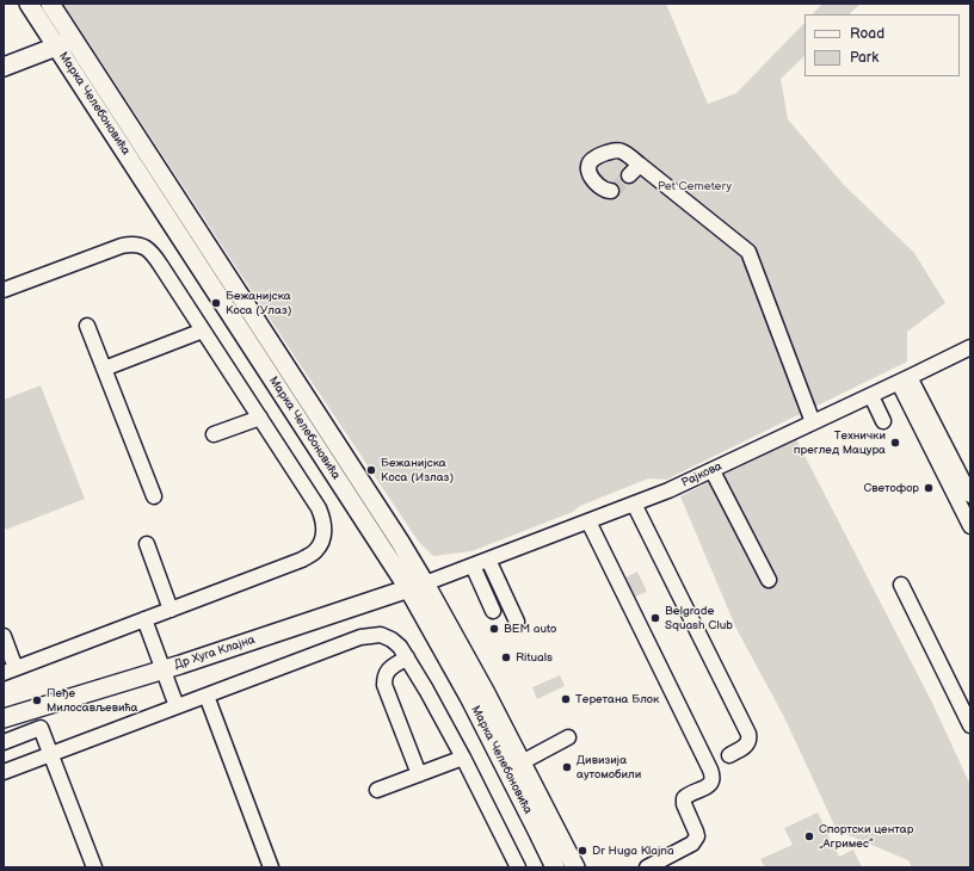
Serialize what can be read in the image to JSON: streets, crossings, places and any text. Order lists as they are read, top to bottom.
{
  "streets": {
    "main road": ["Марка Челебоновића", "Др Хуга Клајна"],
    "street": ["Рајкова"]
  },
  "crossings": [
    ["Марка Челебоновића", "Рајкова"],
    ["Марка Челебоновића", "Др Хуга Клајна"],
    ["Рајкова", "Др Хуга Клајна"]
  ],
  "parks": ["Pet Cemetery"],
  "places": [
    "Бежанијска Коса (Улаз)",
    "Технички преглед Мацура",
    "Бежанијска Коса (Излаз)",
    "Светофор",
    "Belgrade Squash Club",
    "BEM auto",
    "Rituals",
    "Теретана Блок",
    "Пеђе Милосављевића",
    "Дивизија аутомобили",
    "Спортски центар „Агримес”",
    "Dr Huga Klajna"
  ],
  "legend": ["Road", "Park"]
}
